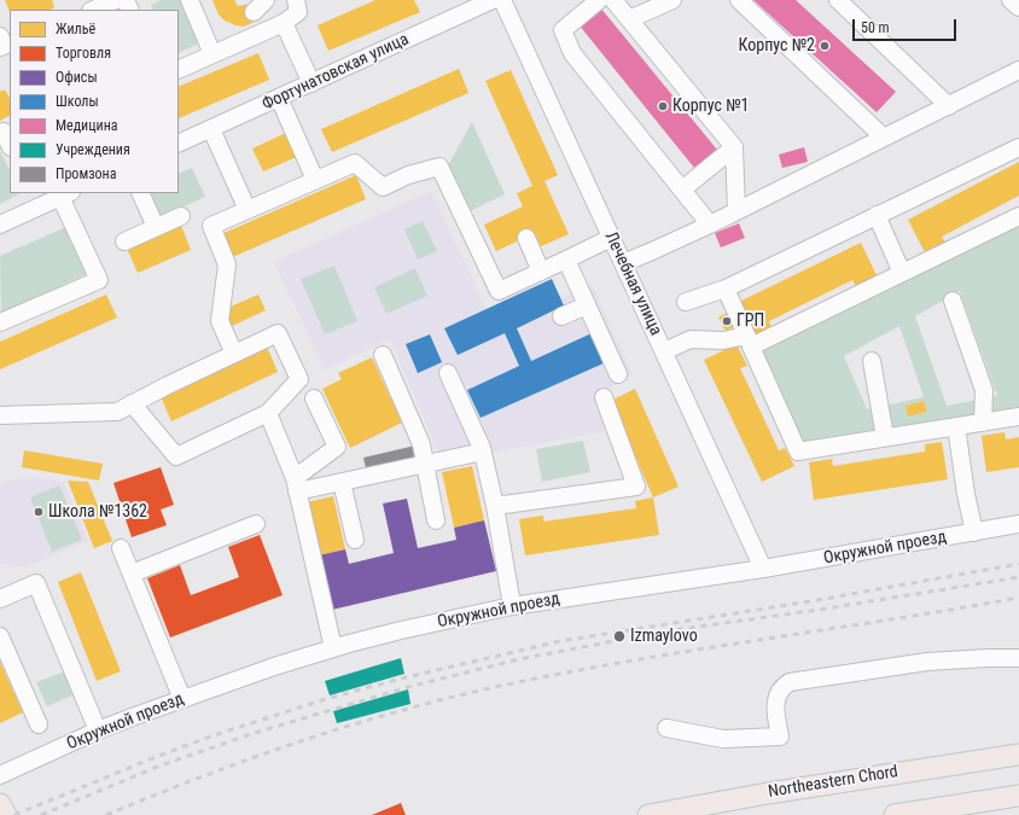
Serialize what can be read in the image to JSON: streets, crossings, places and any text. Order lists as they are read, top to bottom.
{
  "streets": {
    "main road": ["Northeastern Chord"],
    "street": ["Фортунатовская улица", "Лечебная улица", "Окружной проезд"]
  },
  "crossings": [
    ["Лечебная улица", "Окружной проезд"]
  ],
  "places": [
    "Корпус №2",
    "Корпус №1",
    "ГРП",
    "Школа №1362",
    "Izmaylovo"
  ],
  "legend": [
    "Жильё",
    "Торговля",
    "Офисы",
    "Школы",
    "Медицина",
    "Учреждения",
    "Промзона"
  ],
  "scale_bar": "50 m"
}
